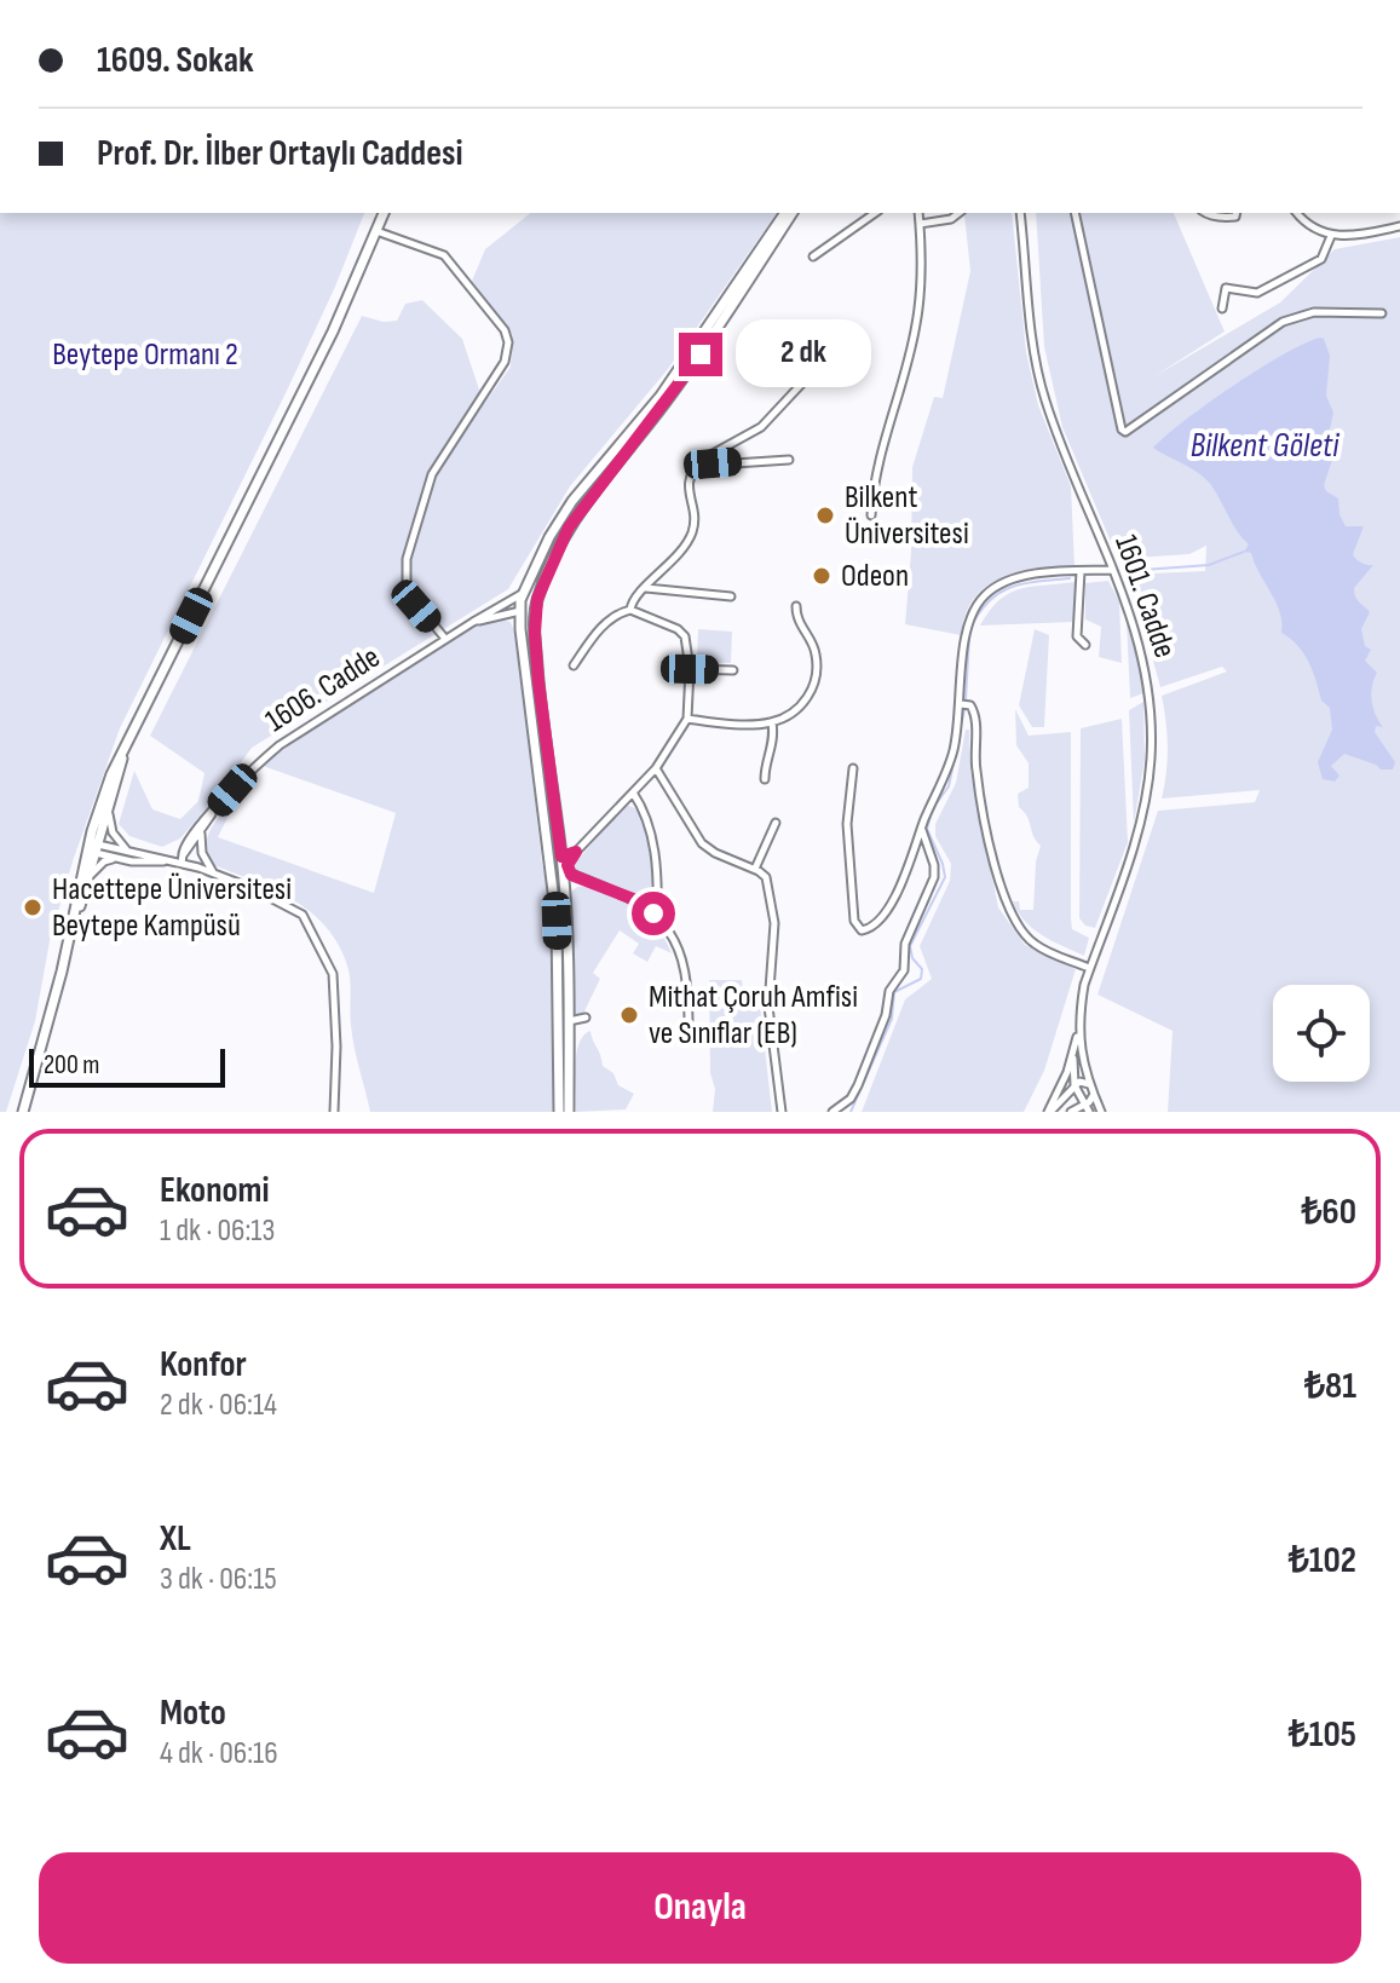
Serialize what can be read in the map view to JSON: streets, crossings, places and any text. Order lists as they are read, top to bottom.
{
  "streets": {
    "street": ["1601. Cadde", "1606. Cadde"]
  },
  "water": ["Bilkent Göleti"],
  "parks": ["Beytepe Ormanı 2"],
  "places": [
    "Bilkent Üniversitesi",
    "Odeon",
    "Hacettepe Üniversitesi Beytepe Kampüsü",
    "Mithat Çoruh Amfisi ve Sınıflar (EB)"
  ],
  "scale_bar": "200 m",
  "page": {
    "banner": ["1609. Sokak", "Prof. Dr. İlber Ortaylı Caddesi"],
    "bubble": "2 dk",
    "scale": "200 m",
    "list": [
      {
        "name": "Ekonomi",
        "note": "1 dk · 06:13",
        "value": "₺60"
      },
      {
        "name": "Konfor",
        "note": "2 dk · 06:14",
        "value": "₺81"
      },
      {
        "name": "XL",
        "note": "3 dk · 06:15",
        "value": "₺102"
      },
      {
        "name": "Moto",
        "note": "4 dk · 06:16",
        "value": "₺105"
      }
    ],
    "buttons": "Onayla"
  }
}
